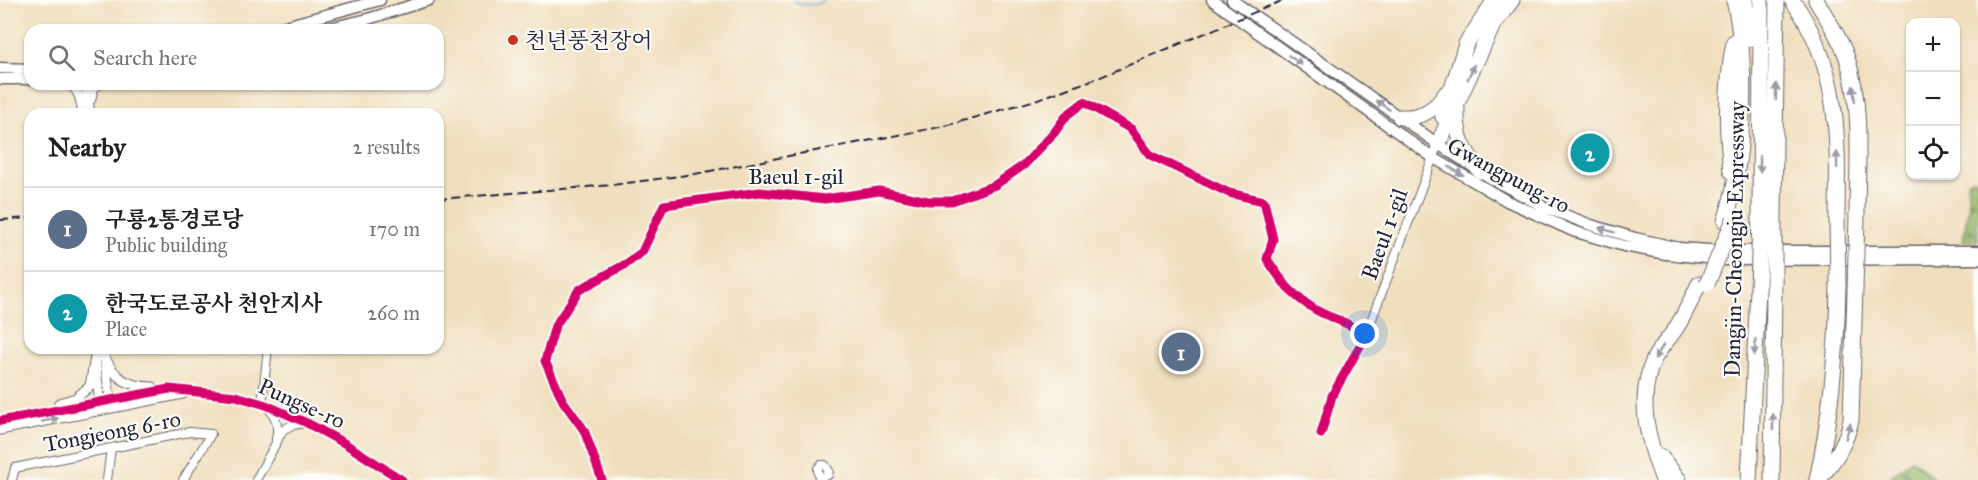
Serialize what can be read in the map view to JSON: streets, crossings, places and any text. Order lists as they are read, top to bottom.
{
  "streets": {
    "highway": ["Dangjin-Cheongju Expressway"],
    "main road": ["Gwangpung-ro"],
    "street": ["Baeul 1-gil", "Pungse-ro", "Tongjeong 6-ro"]
  },
  "crossings": [
    ["Gwangpung-ro", "Baeul 1-gil"]
  ],
  "places": ["천년풍천장어"],
  "page": {
    "map_buttons": ["+", "−"],
    "search": "Search here",
    "heading": ["Nearby", "2 results"],
    "pins": ["2", "1"],
    "list": [
      {
        "mark": "1",
        "name": "구룡2통경로당",
        "note": "Public building",
        "value": "170 m"
      },
      {
        "mark": "2",
        "name": "한국도로공사 천안지사",
        "note": "Place",
        "value": "260 m"
      }
    ]
  }
}
